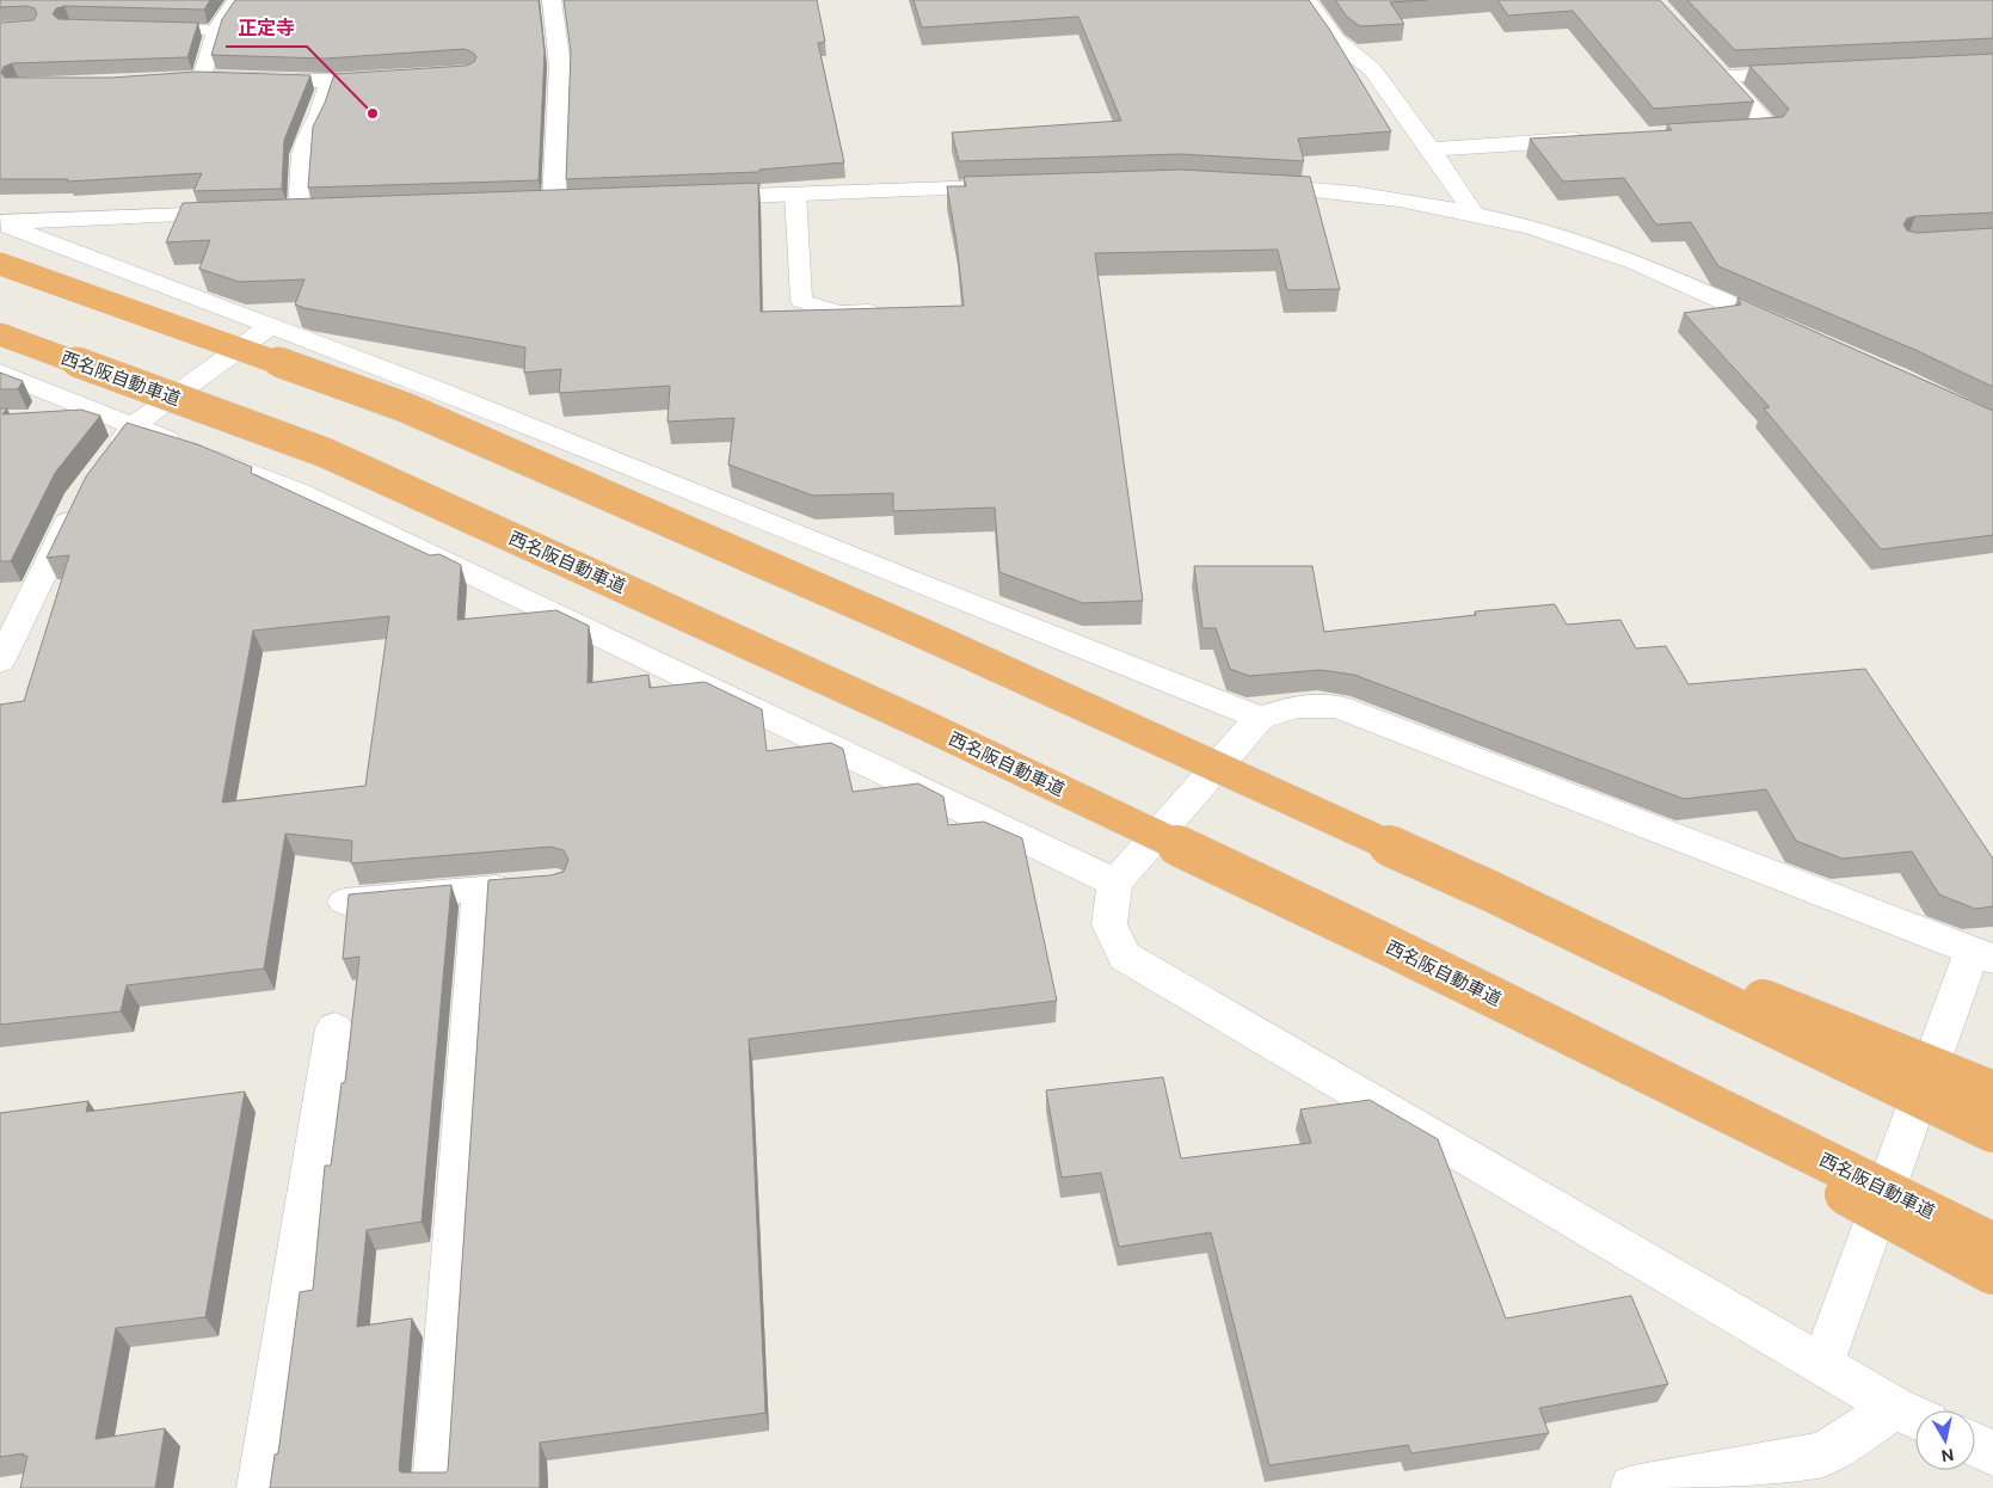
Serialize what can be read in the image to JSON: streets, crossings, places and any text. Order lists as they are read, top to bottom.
{
  "streets": {
    "highway": ["西名阪自動車道"]
  },
  "places": ["正定寺"],
  "north": "bottom"
}
